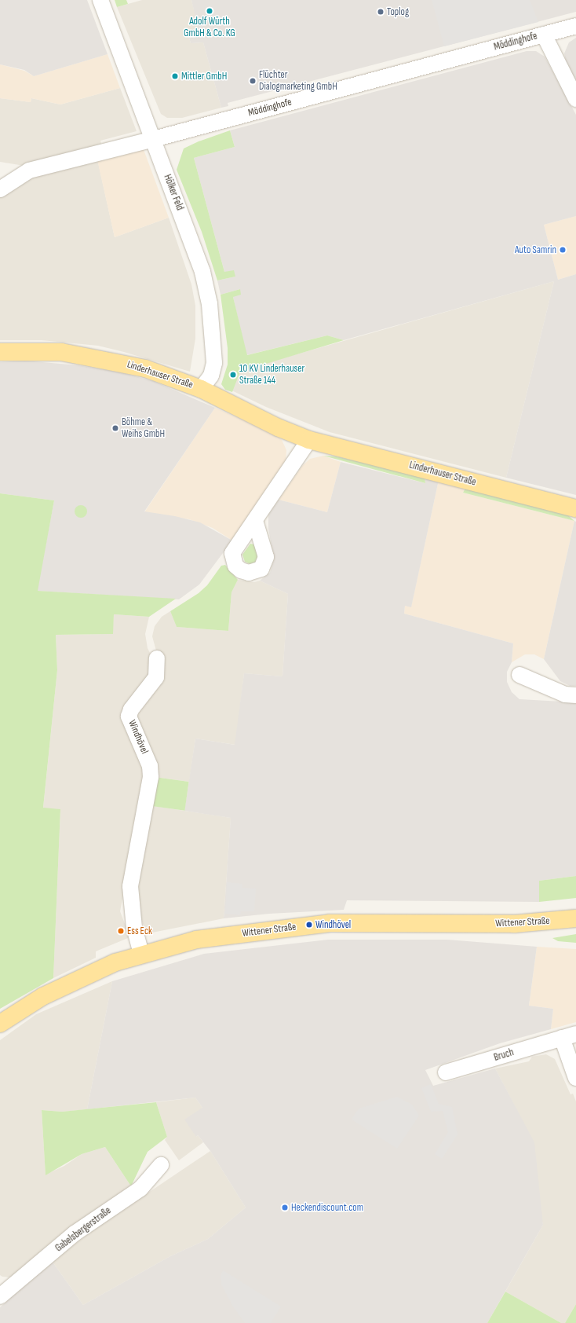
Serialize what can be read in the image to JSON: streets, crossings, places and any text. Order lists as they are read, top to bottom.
{
  "streets": {
    "main road": ["Linderhauser Straße", "Wittener Straße"],
    "street": [
      "Möddinghofe",
      "Hölker Feld",
      "Windhövel",
      "Bruch",
      "Gabelsbergerstraße"
    ]
  },
  "crossings": [
    ["Möddinghofe", "Hölker Feld"],
    ["Hölker Feld", "Linderhauser Straße"],
    ["Windhövel", "Wittener Straße"]
  ],
  "places": [
    "Adolf Würth GmbH & Co. KG",
    "Toplog",
    "Mittler GmbH",
    "Flüchter Dialogmarketing GmbH",
    "Auto Samrin",
    "10 KV Linderhauser Straße 144",
    "Böhme & Weihs GmbH",
    "Windhövel",
    "Ess Eck",
    "Heckendiscount.com"
  ]
}
